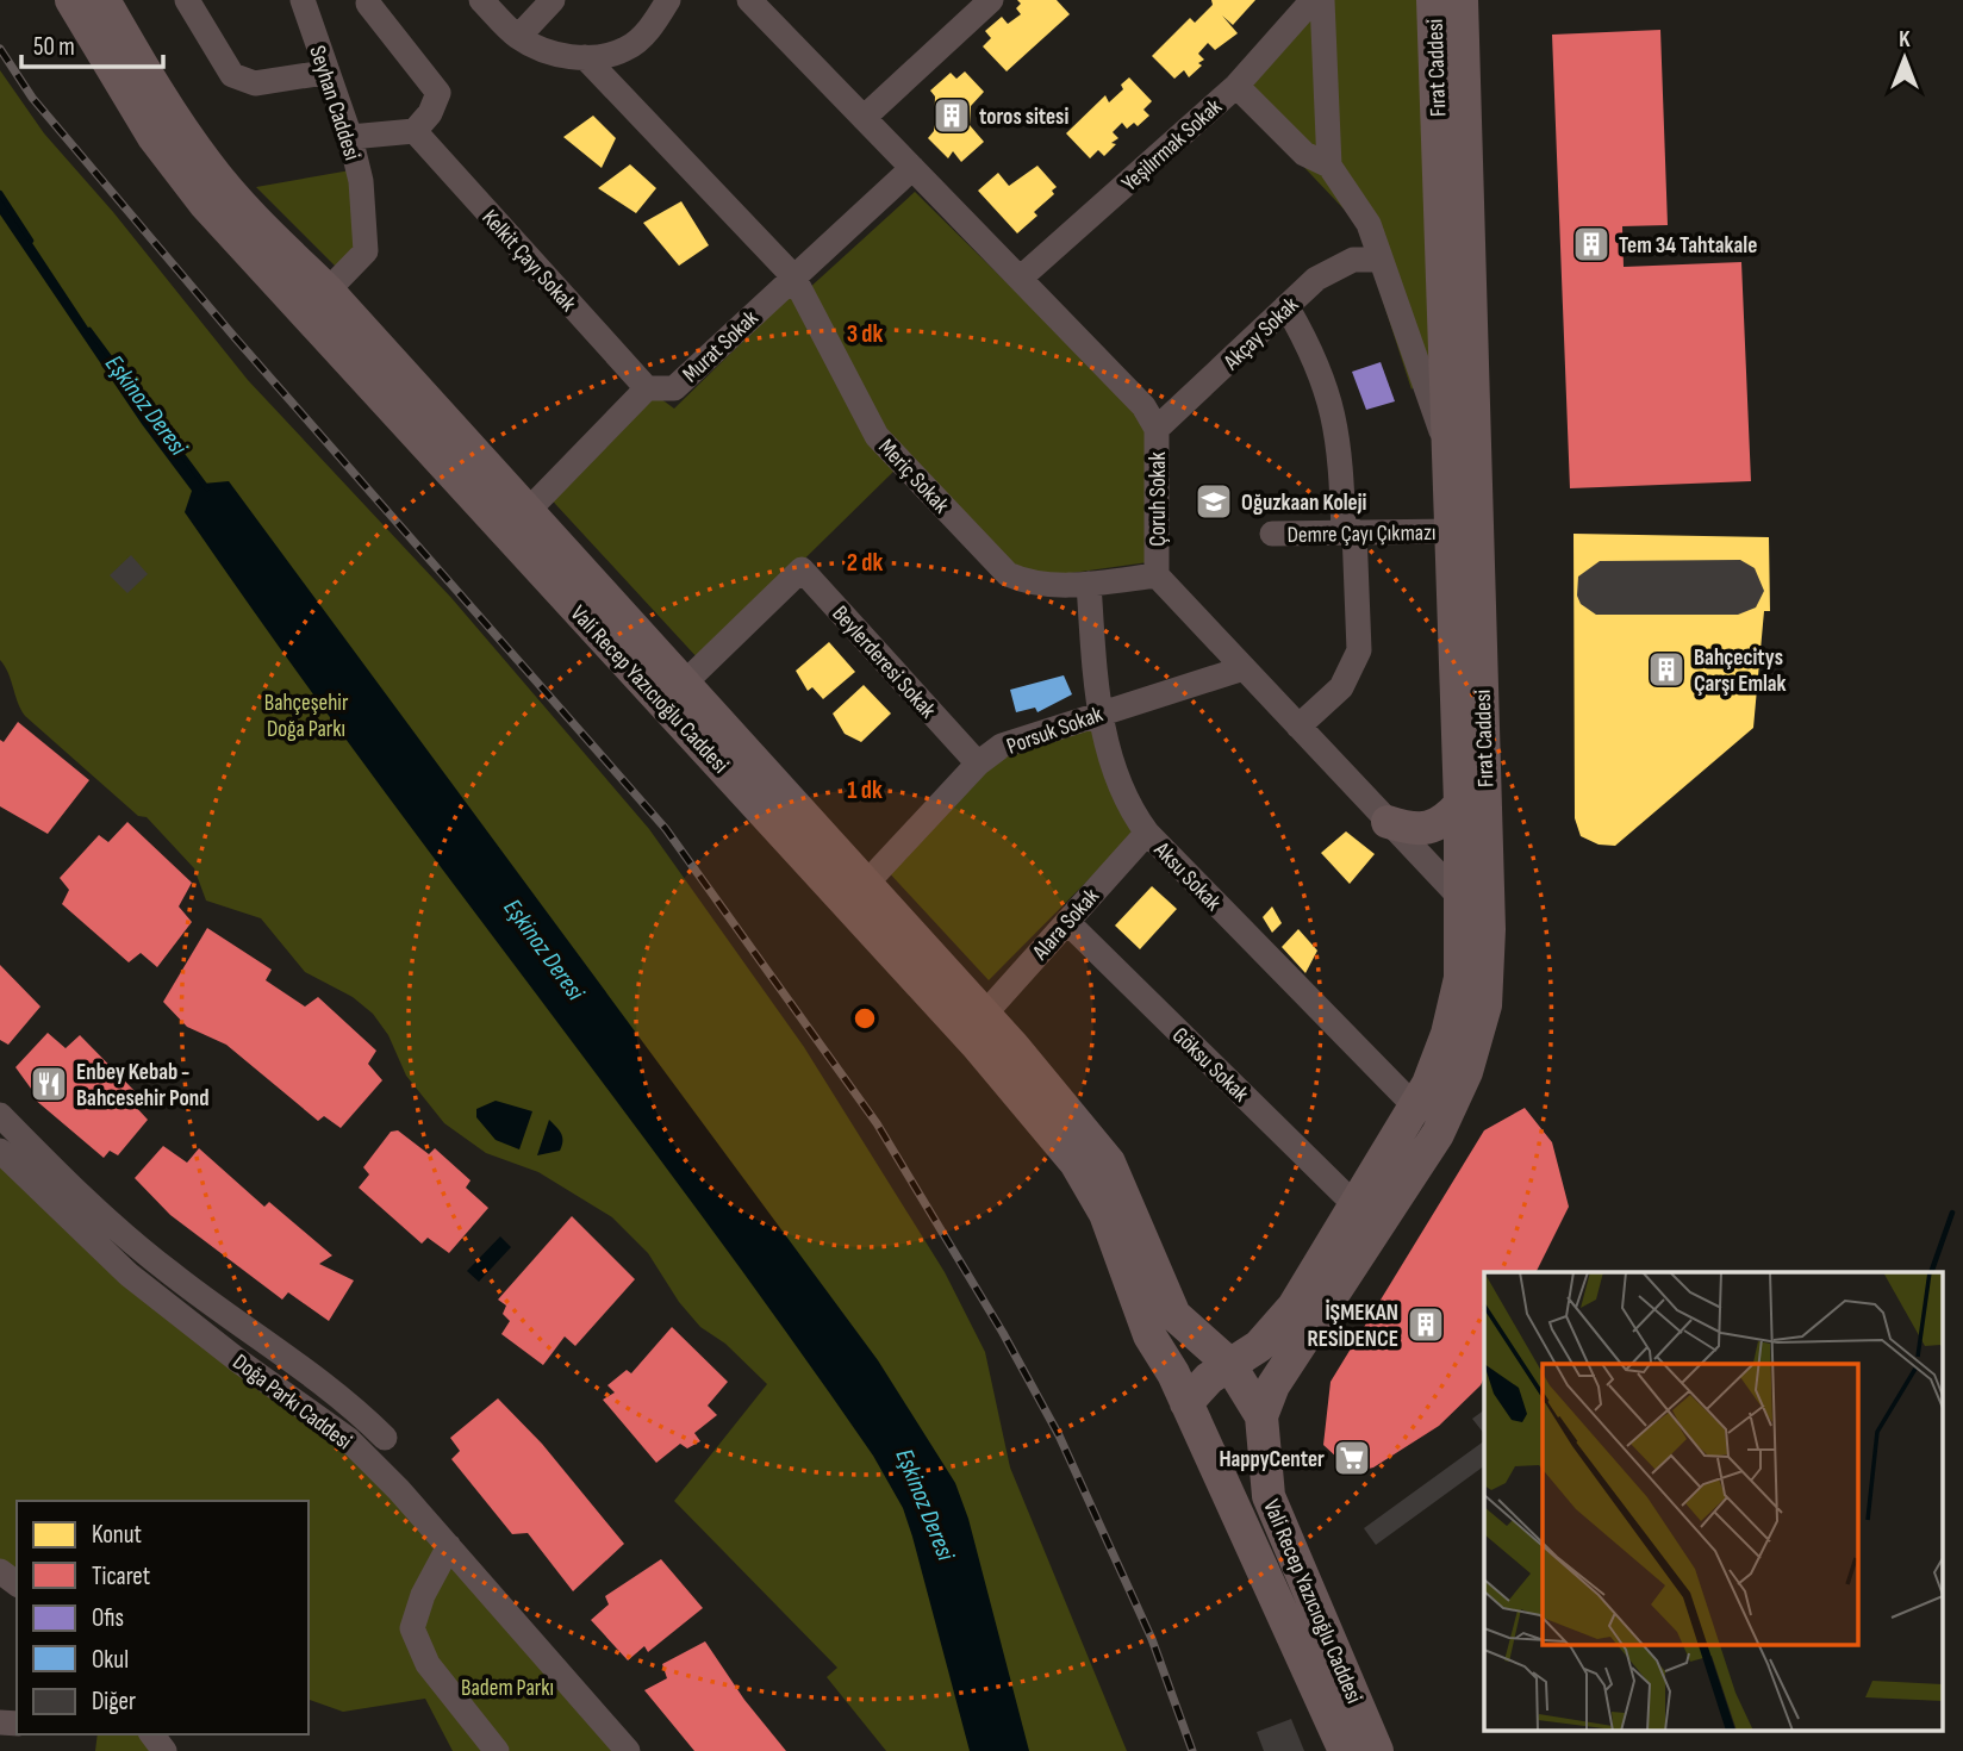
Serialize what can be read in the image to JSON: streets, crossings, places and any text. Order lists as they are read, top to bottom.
{
  "streets": {
    "main road": ["Fırat Caddesi", "Vali Recep Yazıcıoğlu Caddesi"],
    "street": [
      "Seyhan Caddesi",
      "Yeşilırmak Sokak",
      "Kelkit Çayı Sokak",
      "Akçay Sokak",
      "Murat Sokak",
      "Meriç Sokak",
      "Çoruh Sokak",
      "Demre Çayı Çıkmazı",
      "Beylerderesi Sokak",
      "Porsuk Sokak",
      "Aksu Sokak",
      "Alara Sokak",
      "Göksu Sokak",
      "Doğa Parkı Caddesi"
    ]
  },
  "crossings": [
    ["Fırat Caddesi", "Çoruh Sokak"],
    ["Fırat Caddesi", "Demre Çayı Çıkmazı"],
    ["Fırat Caddesi", "Vali Recep Yazıcıoğlu Caddesi"],
    ["Fırat Caddesi", "Aksu Sokak"],
    ["Fırat Caddesi", "Göksu Sokak"],
    ["Seyhan Caddesi", "Vali Recep Yazıcıoğlu Caddesi"],
    ["Yeşilırmak Sokak", "Çoruh Sokak"],
    ["Kelkit Çayı Sokak", "Murat Sokak"],
    ["Akçay Sokak", "Çoruh Sokak"],
    ["Murat Sokak", "Meriç Sokak"],
    ["Murat Sokak", "Çoruh Sokak"],
    ["Meriç Sokak", "Çoruh Sokak"],
    ["Meriç Sokak", "Aksu Sokak"],
    ["Çoruh Sokak", "Porsuk Sokak"],
    ["Beylerderesi Sokak", "Vali Recep Yazıcıoğlu Caddesi"],
    ["Beylerderesi Sokak", "Porsuk Sokak"],
    ["Vali Recep Yazıcıoğlu Caddesi", "Porsuk Sokak"],
    ["Vali Recep Yazıcıoğlu Caddesi", "Alara Sokak"],
    ["Porsuk Sokak", "Aksu Sokak"],
    ["Aksu Sokak", "Alara Sokak"],
    ["Alara Sokak", "Göksu Sokak"]
  ],
  "water": ["Eşkinoz Deresi"],
  "parks": ["Bahçeşehir Doğa Parkı", "Badem Parkı"],
  "places": {
    "building": [
      "toros sitesi",
      "Tem 34 Tahtakale",
      "Bahçecitys Çarşı Emlak",
      "İŞMEKAN RESİDENCE"
    ],
    "school or university": ["Oğuzkaan Koleji"],
    "restaurant": ["Enbey Kebab - Bahcesehir Pond"],
    "supermarket": ["HappyCenter"]
  },
  "legend": [
    "Konut",
    "Ticaret",
    "Ofis",
    "Okul",
    "Diğer"
  ],
  "scale_bar": "50 m",
  "north": "top",
  "rings": ["3 dk", "2 dk", "1 dk"]
}
